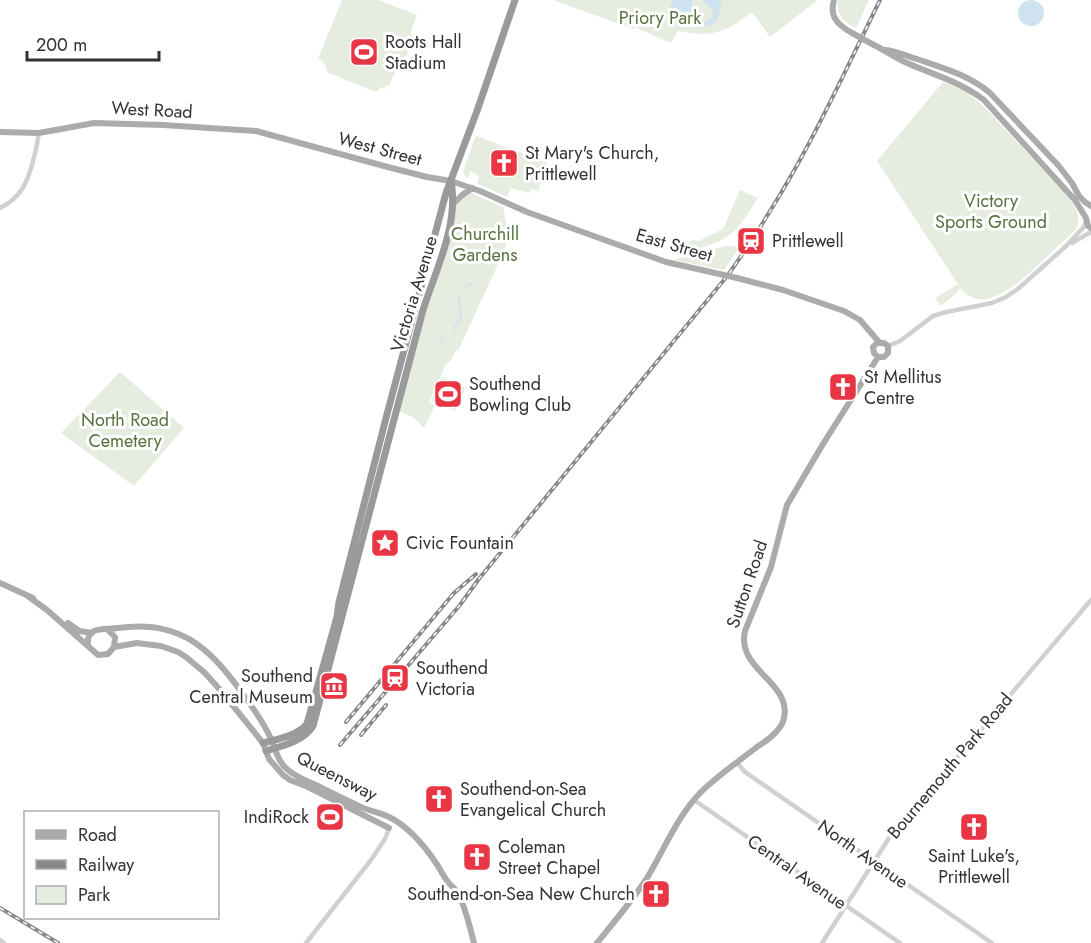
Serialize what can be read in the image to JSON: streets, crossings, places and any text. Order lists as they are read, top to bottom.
{
  "streets": {
    "highway": ["Victoria Avenue"],
    "main road": [
      "West Road",
      "West Street",
      "East Street",
      "Sutton Road",
      "Queensway"
    ],
    "street": ["Bournemouth Park Road", "North Avenue", "Central Avenue"]
  },
  "crossings": [
    ["West Road", "West Street"],
    ["West Street", "East Street"],
    ["West Street", "Victoria Avenue"],
    ["East Street", "Victoria Avenue"],
    ["East Street", "Sutton Road"],
    ["Victoria Avenue", "Queensway"],
    ["Sutton Road", "North Avenue"],
    ["Sutton Road", "Central Avenue"],
    ["Bournemouth Park Road", "North Avenue"],
    ["Bournemouth Park Road", "Central Avenue"]
  ],
  "parks": [
    "Priory Park",
    "Victory Sports Ground",
    "Churchill Gardens",
    "North Road Cemetery"
  ],
  "places": {
    "sports": ["Roots Hall Stadium", "Southend Bowling Club", "IndiRock"],
    "church": [
      "St Mary's Church, Prittlewell",
      "St Mellitus Centre",
      "Southend-on-Sea Evangelical Church",
      "Saint Luke's, Prittlewell",
      "Coleman Street Chapel",
      "Southend-on-Sea New Church"
    ],
    "station": ["Prittlewell", "Southend Victoria"],
    "place": ["Civic Fountain"],
    "museum": ["Southend Central Museum"]
  },
  "legend": ["Road", "Railway", "Park"],
  "scale_bar": "200 m"
}
